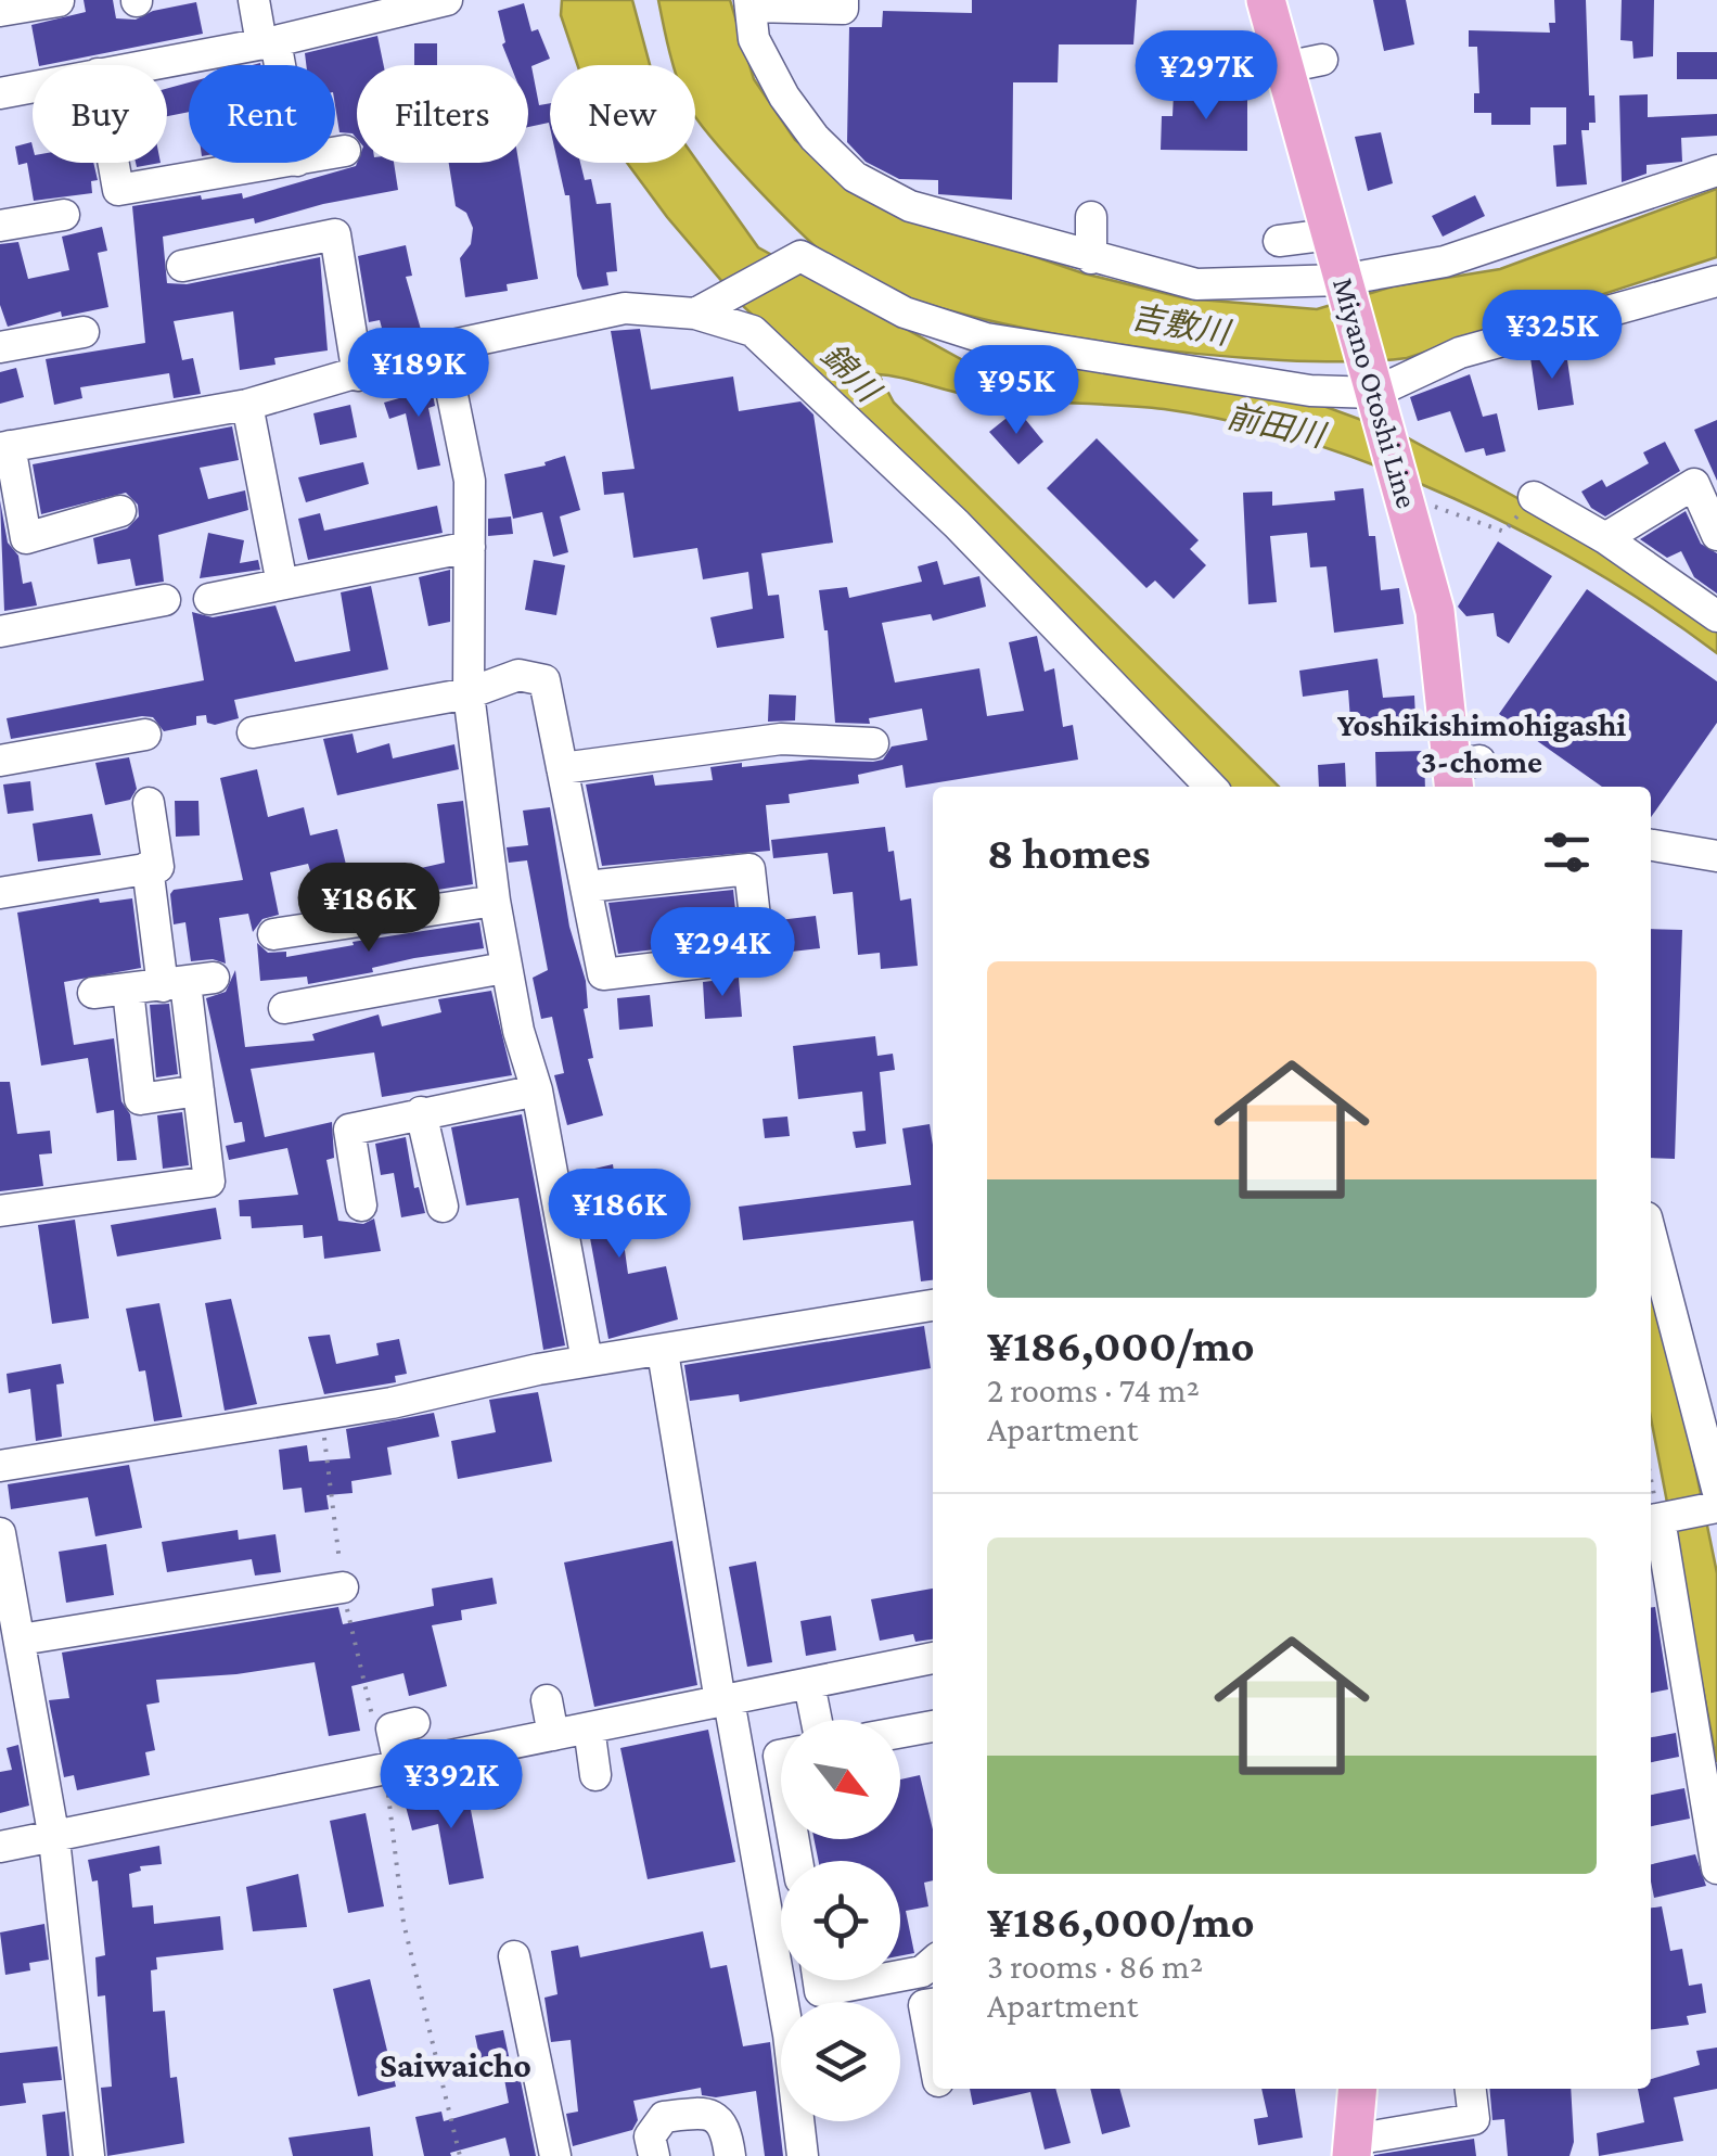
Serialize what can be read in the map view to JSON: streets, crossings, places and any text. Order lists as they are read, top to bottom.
{
  "streets": {
    "main road": ["Miyano Otoshi Line"]
  },
  "districts": ["Yoshikishimohigashi 3-chome", "Saiwaicho"],
  "water": ["吉敷川", "錦川", "前田川"],
  "north": "bottom right",
  "page": {
    "price": [
      "¥297K",
      "¥325K",
      "¥189K",
      "¥95K",
      "¥186K",
      "¥294K",
      "¥186K",
      "¥392K"
    ],
    "chip": [
      "Buy",
      "Rent",
      "Filters",
      "New"
    ],
    "heading": "8 homes",
    "list": [
      {
        "name": "¥186,000/mo",
        "note": "2 rooms · 74 m² · Apartment"
      },
      {
        "name": "¥186,000/mo",
        "note": "3 rooms · 86 m² · Apartment"
      }
    ]
  }
}
